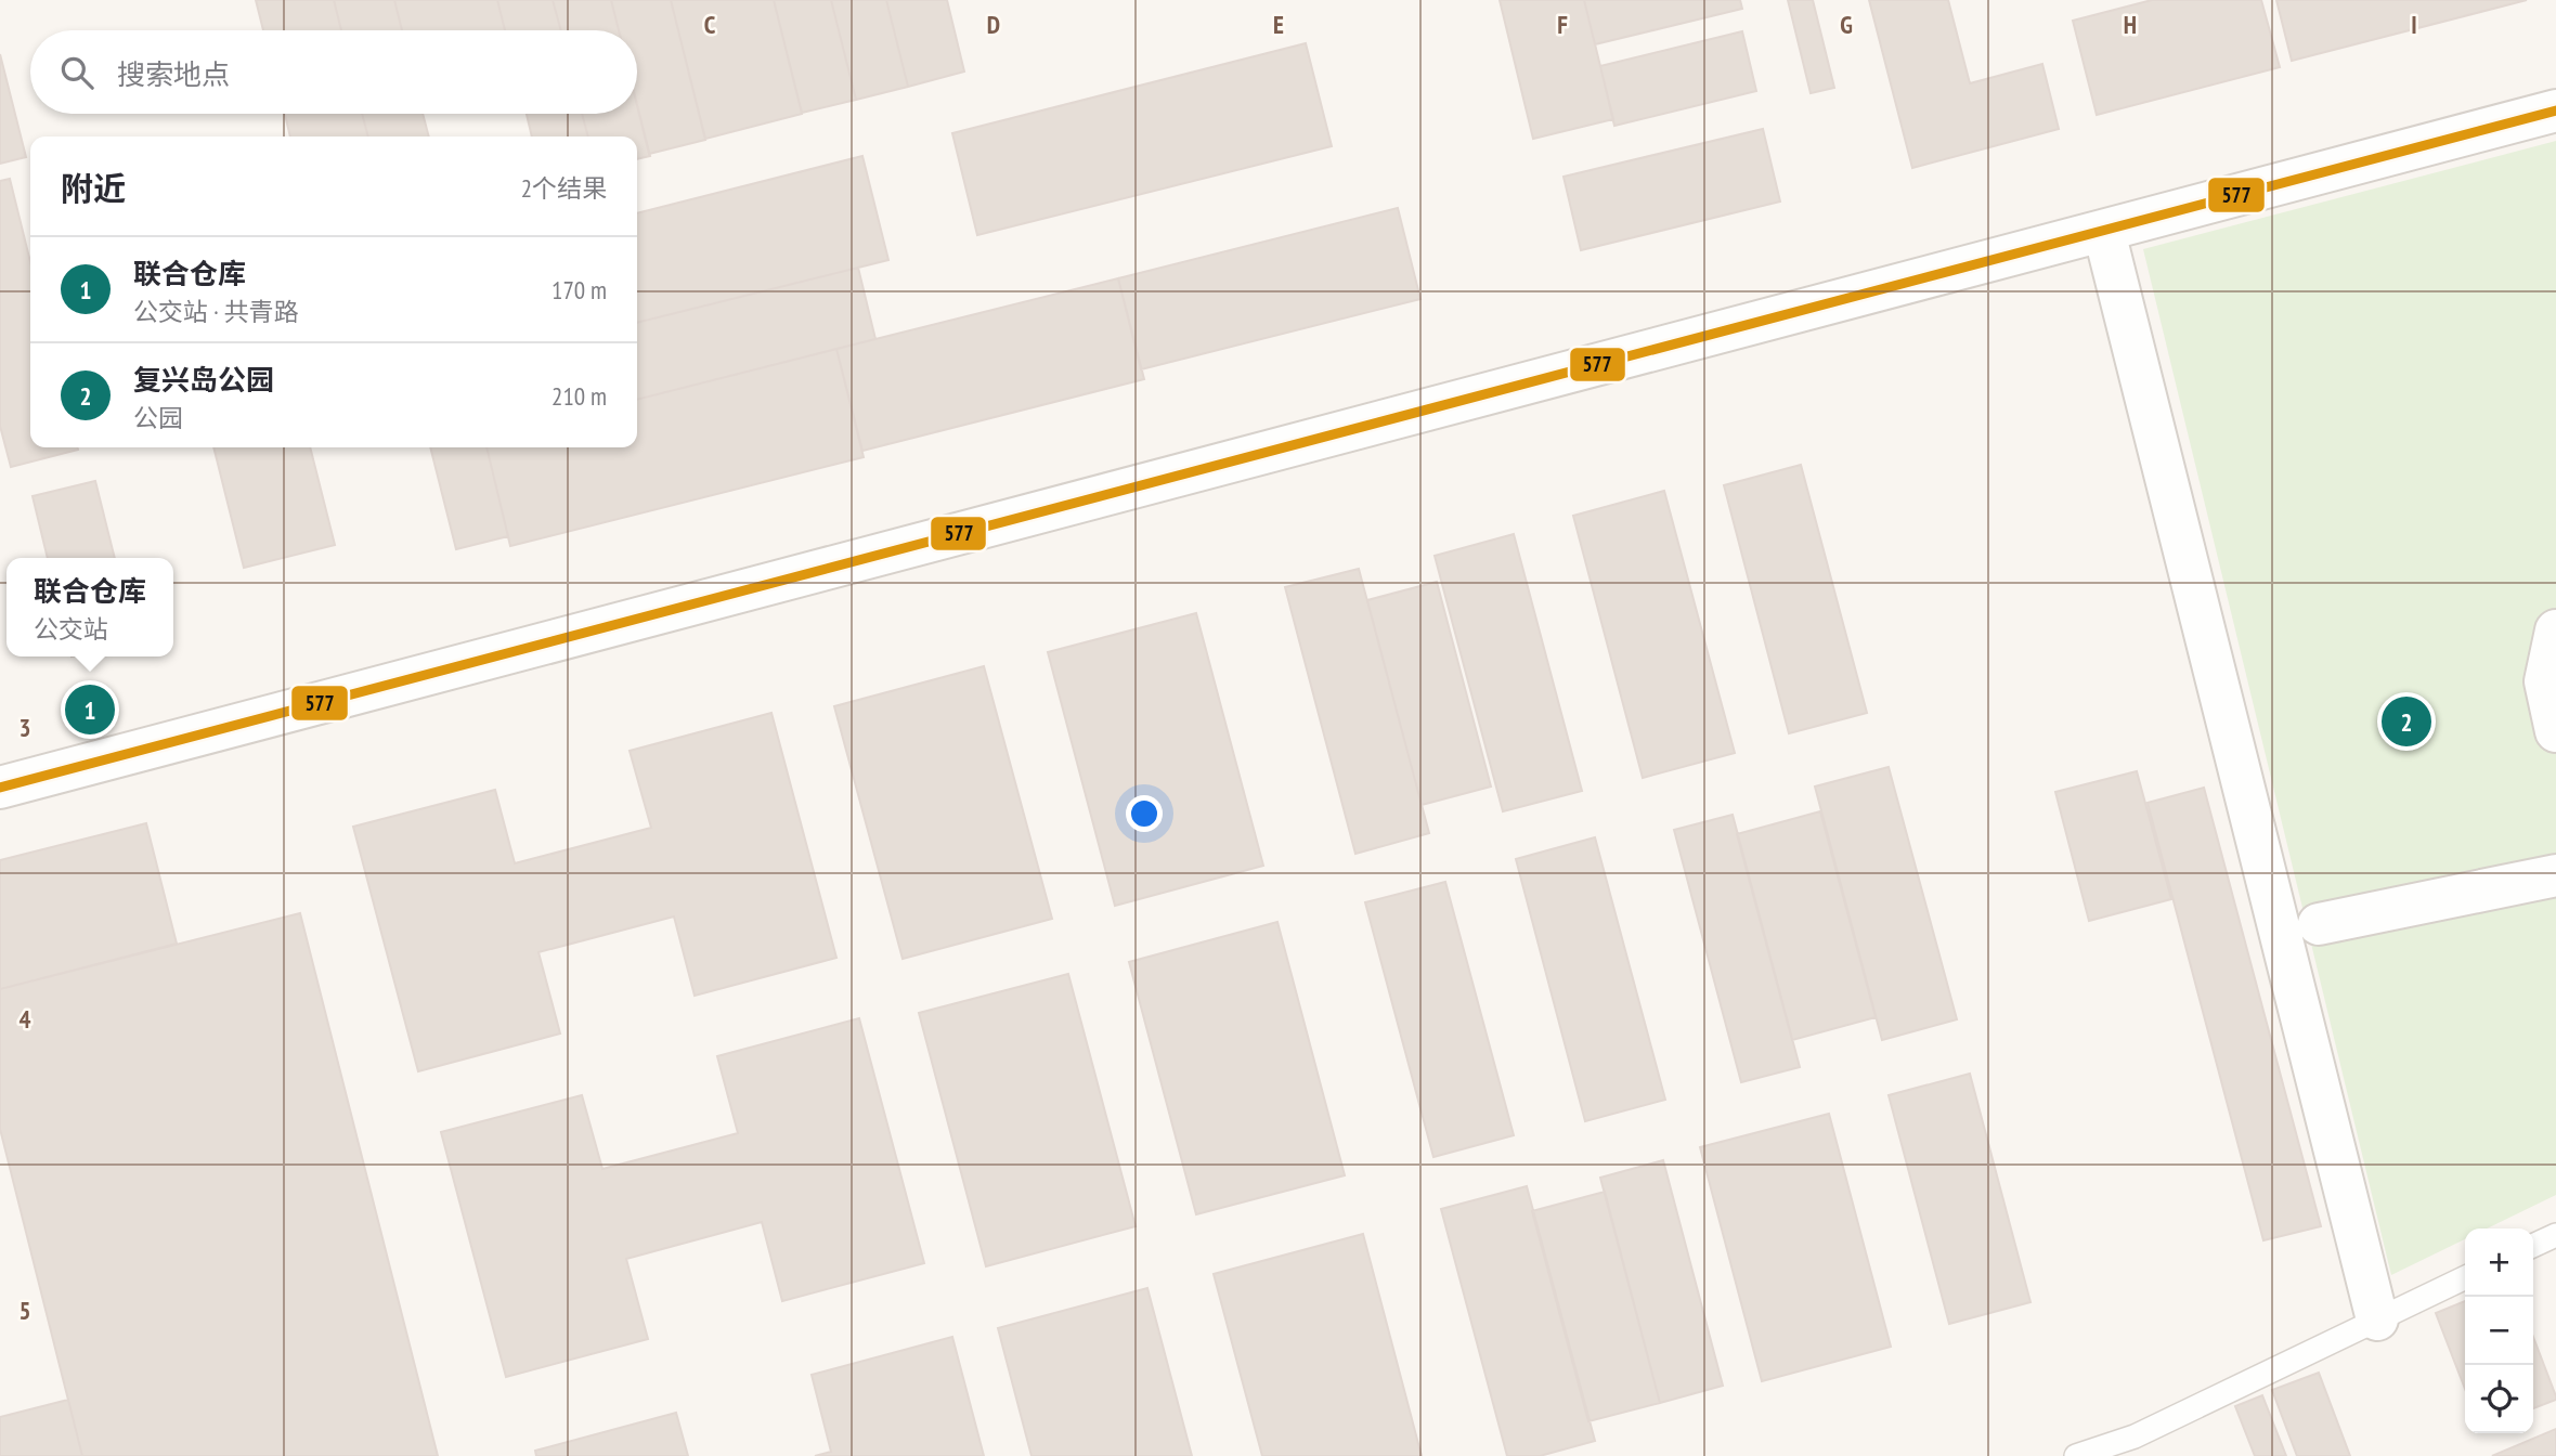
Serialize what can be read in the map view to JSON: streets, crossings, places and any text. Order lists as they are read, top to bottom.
{
  "lines": ["transit line 577"],
  "page": {
    "search": "搜索地点",
    "heading": ["附近", "2个结果"],
    "list": [
      {
        "mark": "1",
        "name": "联合仓库",
        "note": "公交站 · 共青路",
        "value": "170 m"
      },
      {
        "mark": "2",
        "name": "复兴岛公园",
        "note": "公园",
        "value": "210 m"
      }
    ],
    "popup": ["联合仓库", "公交站"],
    "pins": ["1", "2"],
    "map_buttons": ["+", "−"]
  },
  "grid": {
    "columns": [
      "C",
      "D",
      "E",
      "F",
      "G",
      "H",
      "I"
    ],
    "rows": ["3", "4", "5"]
  }
}
